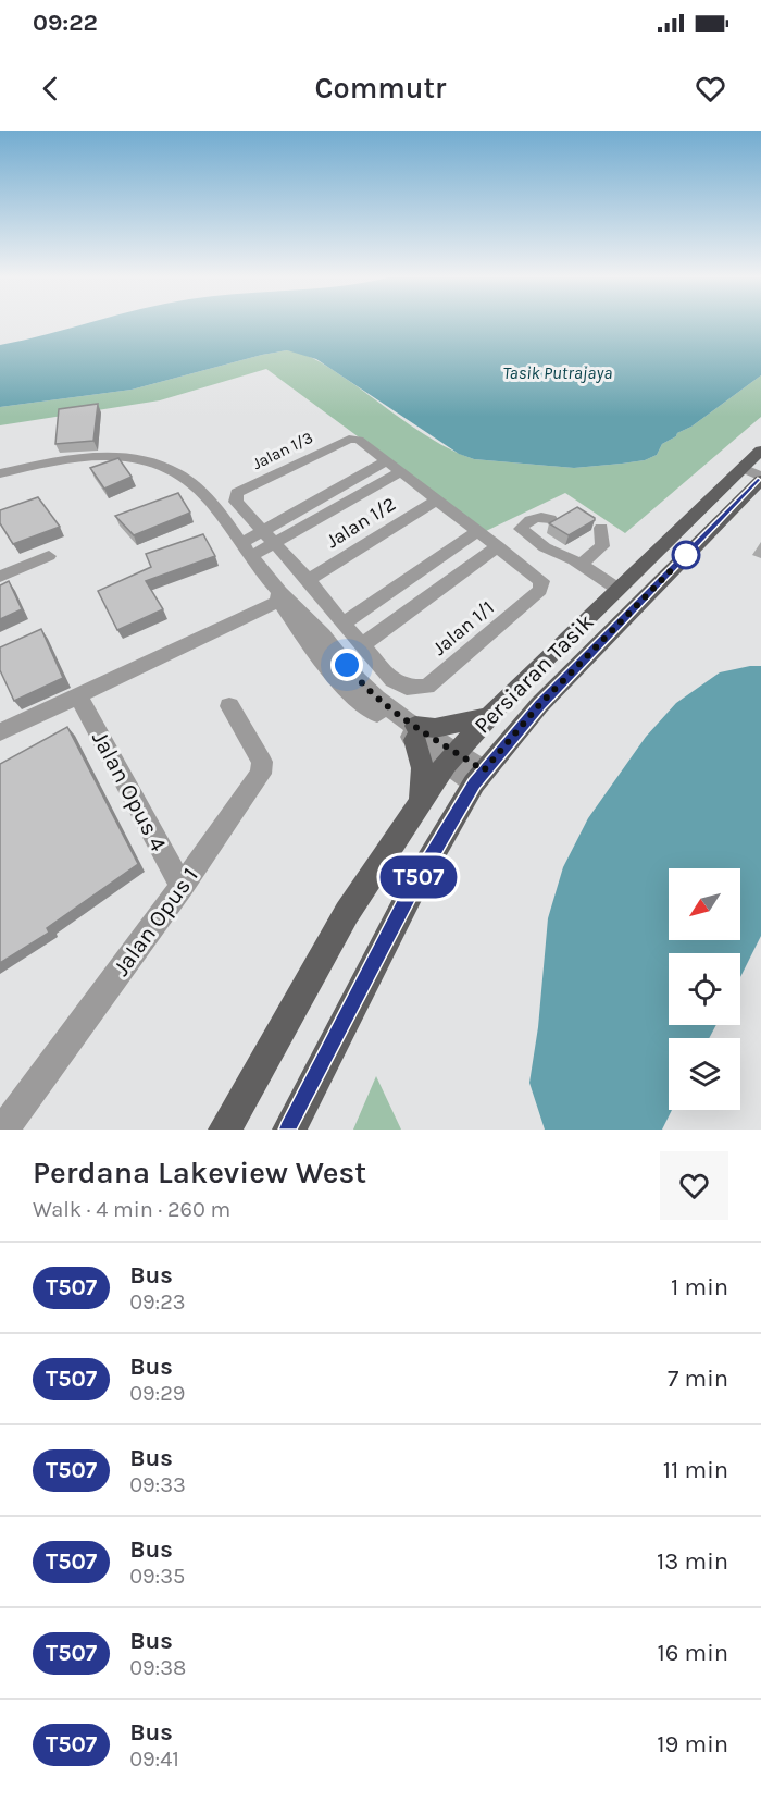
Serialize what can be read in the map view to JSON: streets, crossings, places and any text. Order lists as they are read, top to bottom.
{
  "streets": {
    "main road": ["Persiaran Tasik"],
    "street": [
      "Jalan 1/3",
      "Jalan 1/2",
      "Jalan 1/1",
      "Jalan Opus 4",
      "Jalan Opus 1"
    ]
  },
  "crossings": [
    ["Jalan Opus 4", "Jalan Opus 1"]
  ],
  "water": ["Tasik Putrajaya"],
  "lines": ["bus line T507"],
  "north": "bottom left",
  "page": {
    "status": "09:22",
    "header": "Commutr",
    "on_map": "T507",
    "heading": ["Perdana Lakeview West", "Walk · 4 min · 260 m"],
    "list": [
      {
        "mark": "T507",
        "name": "Bus",
        "note": "09:23",
        "value": "1 min"
      },
      {
        "mark": "T507",
        "name": "Bus",
        "note": "09:29",
        "value": "7 min"
      },
      {
        "mark": "T507",
        "name": "Bus",
        "note": "09:33",
        "value": "11 min"
      },
      {
        "mark": "T507",
        "name": "Bus",
        "note": "09:35",
        "value": "13 min"
      },
      {
        "mark": "T507",
        "name": "Bus",
        "note": "09:38",
        "value": "16 min"
      },
      {
        "mark": "T507",
        "name": "Bus",
        "note": "09:41",
        "value": "19 min"
      }
    ]
  }
}
